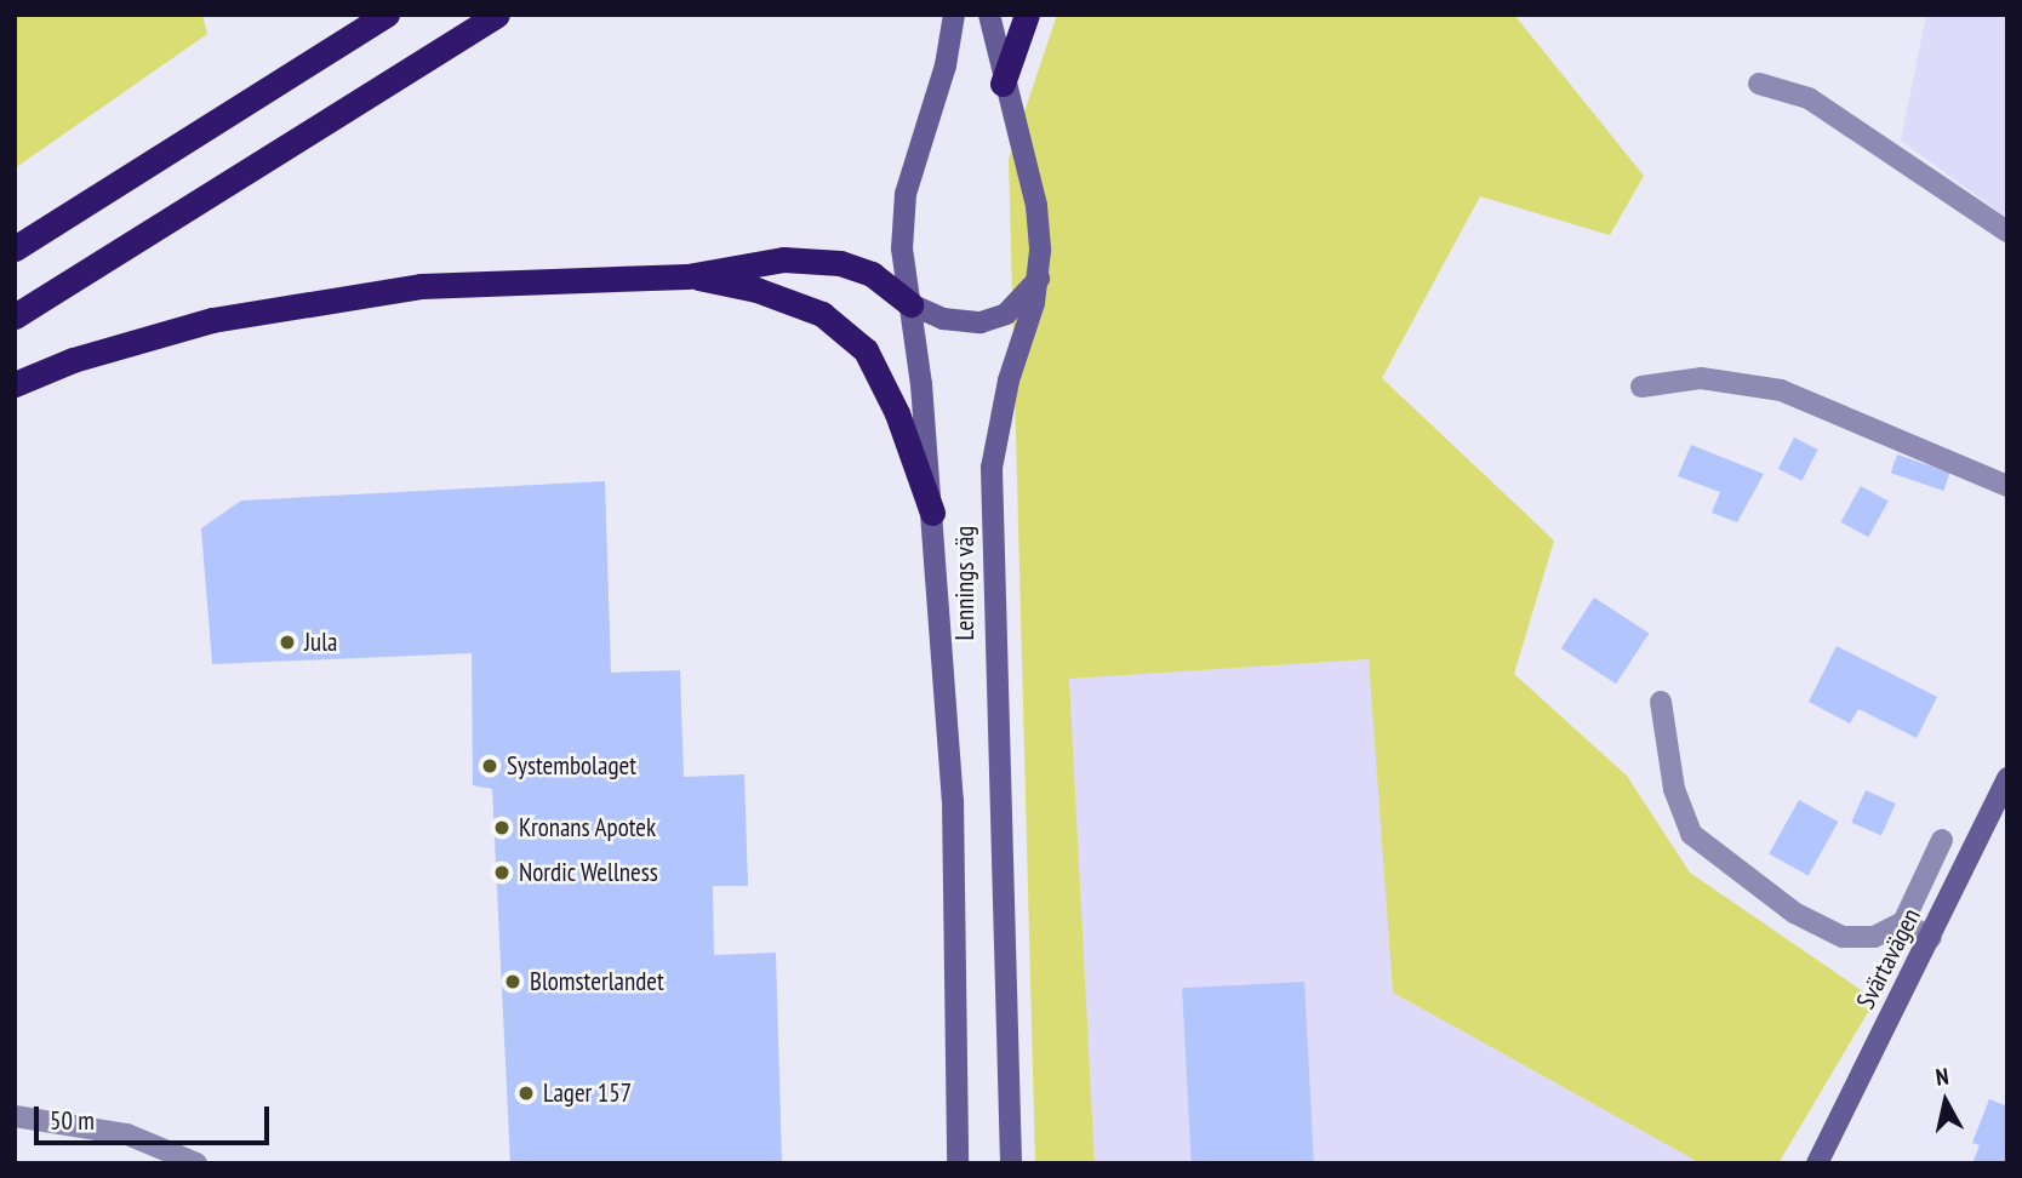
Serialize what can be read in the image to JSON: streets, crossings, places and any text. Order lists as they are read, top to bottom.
{
  "streets": {
    "main road": ["Lennings väg", "Svärtavägen"]
  },
  "places": [
    "Jula",
    "Systembolaget",
    "Kronans Apotek",
    "Nordic Wellness",
    "Blomsterlandet",
    "Lager 157"
  ],
  "scale_bar": "50 m",
  "north": "top"
}
